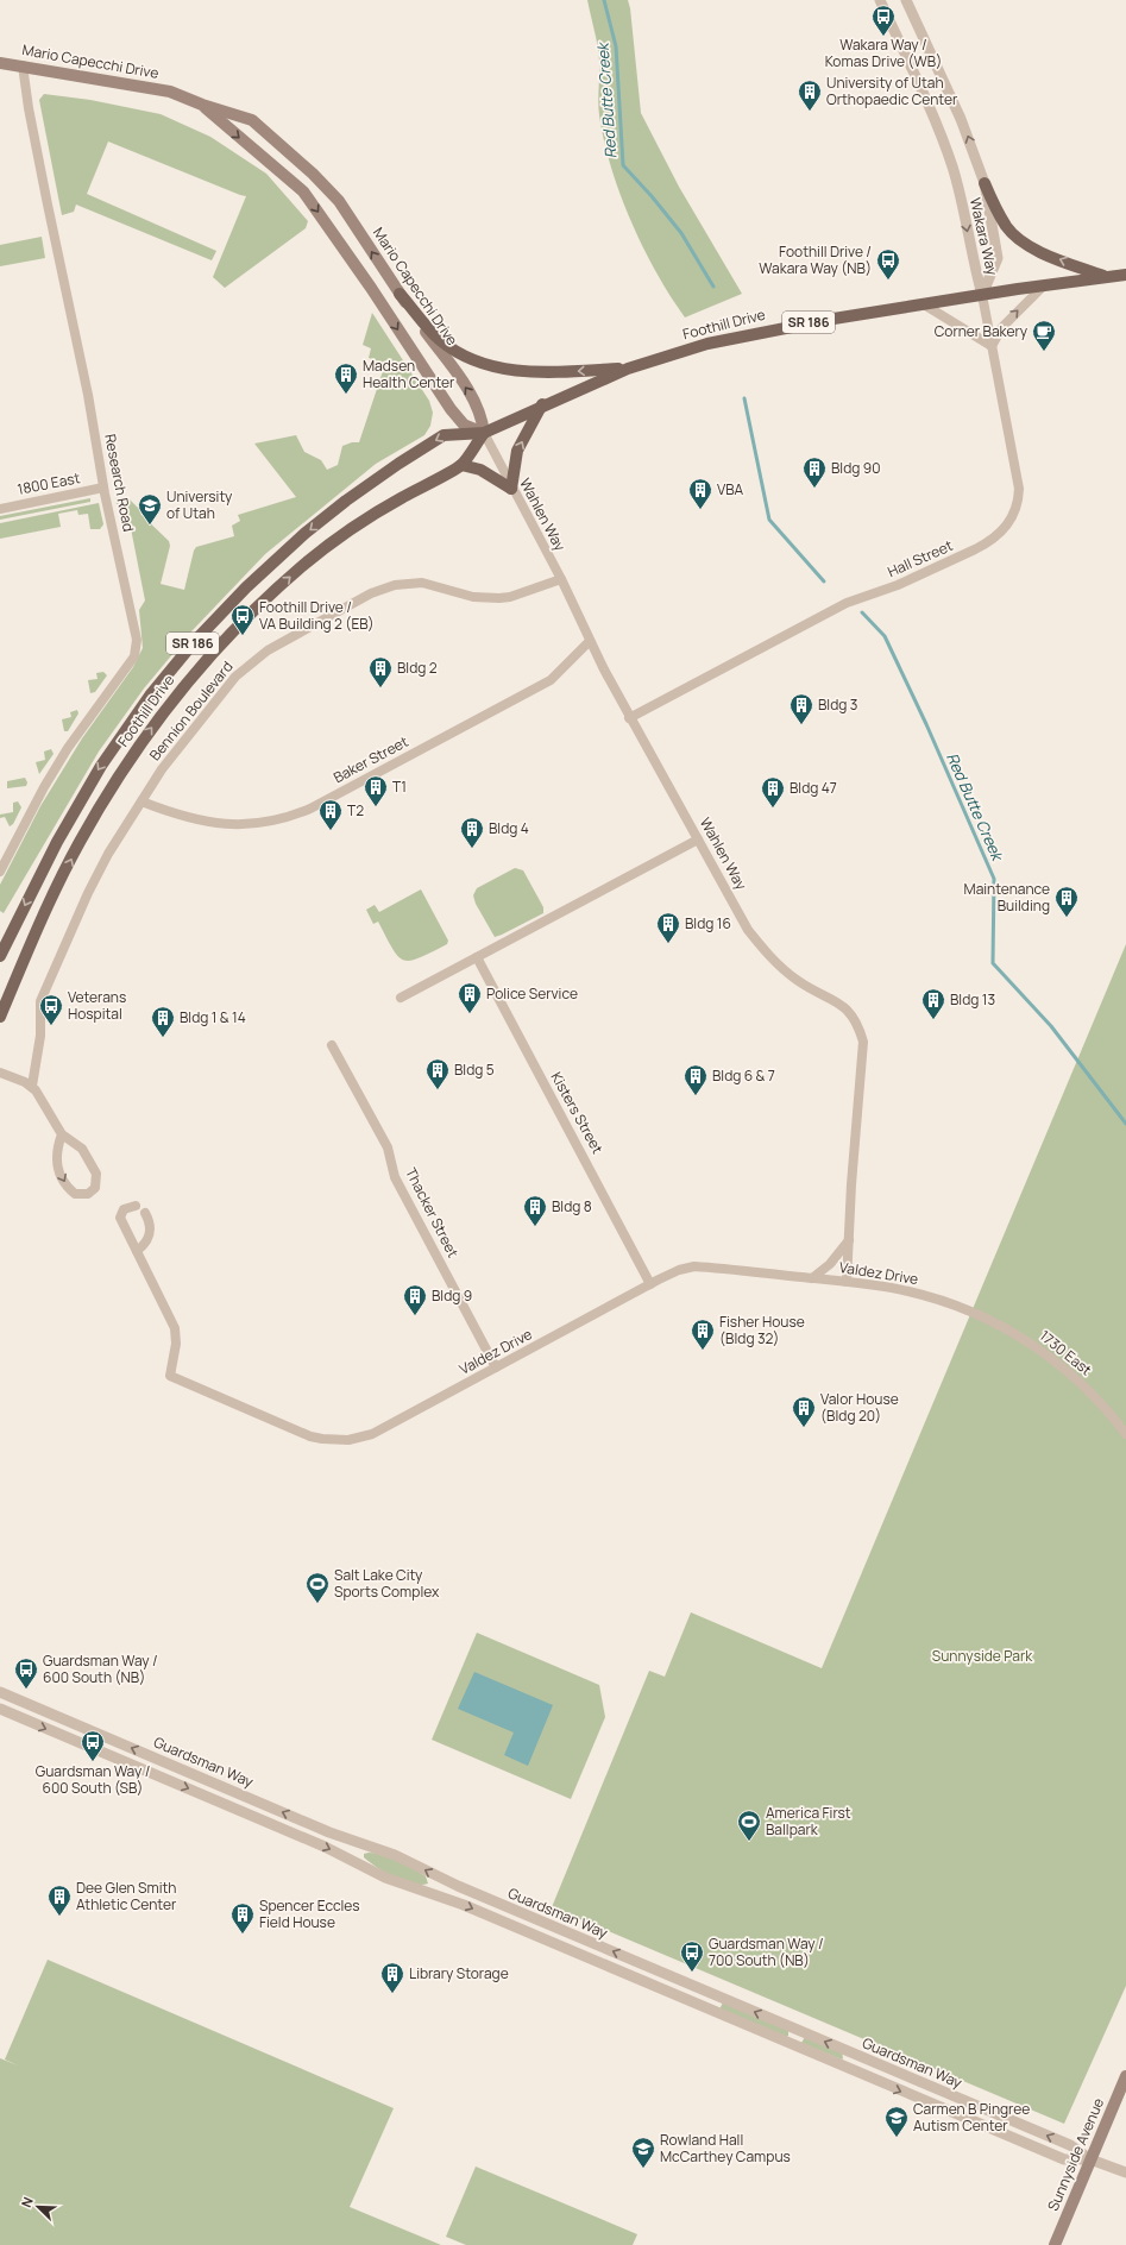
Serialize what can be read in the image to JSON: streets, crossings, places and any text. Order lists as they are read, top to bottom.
{
  "streets": {
    "main road": [
      "Mario Capecchi Drive",
      "SR 186",
      "Foothill Drive",
      "Sunnyside Avenue"
    ],
    "street": [
      "Wakara Way",
      "Research Road",
      "1800 East",
      "Wahlen Way",
      "Hall Street",
      "Bennion Boulevard",
      "Baker Street",
      "Kisters Street",
      "Thacker Street",
      "Valdez Drive",
      "1730 East",
      "Guardsman Way"
    ]
  },
  "crossings": [
    ["Mario Capecchi Drive", "Foothill Drive"],
    ["Mario Capecchi Drive", "Research Road"],
    ["Mario Capecchi Drive", "Wahlen Way"],
    ["Wakara Way", "Foothill Drive"],
    ["Wakara Way", "Hall Street"],
    ["Foothill Drive", "Wahlen Way"],
    ["Foothill Drive", "Hall Street"],
    ["Research Road", "1800 East"],
    ["Wahlen Way", "Hall Street"],
    ["Wahlen Way", "Bennion Boulevard"],
    ["Wahlen Way", "Baker Street"],
    ["Wahlen Way", "Valdez Drive"],
    ["Bennion Boulevard", "Baker Street"],
    ["Kisters Street", "Valdez Drive"],
    ["Thacker Street", "Valdez Drive"],
    ["Valdez Drive", "1730 East"],
    ["Guardsman Way", "Sunnyside Avenue"]
  ],
  "water": ["Red Butte Creek"],
  "parks": ["Sunnyside Park"],
  "places": {
    "bus stop": [
      "Wakara Way / Komas Drive (WB)",
      "Foothill Drive / Wakara Way (NB)",
      "Foothill Drive / VA Building 2 (EB)",
      "Veterans Hospital",
      "Guardsman Way / 600 South (NB)",
      "Guardsman Way / 600 South (SB)",
      "Guardsman Way / 700 South (NB)"
    ],
    "building": [
      "University of Utah Orthopaedic Center",
      "Madsen Health Center",
      "Bldg 90",
      "VBA",
      "Bldg 2",
      "Bldg 3",
      "T1",
      "Bldg 47",
      "T2",
      "Bldg 4",
      "Maintenance Building",
      "Bldg 16",
      "Police Service",
      "Bldg 13",
      "Bldg 1 & 14",
      "Bldg 5",
      "Bldg 6 & 7",
      "Bldg 8",
      "Bldg 9",
      "Fisher House (Bldg 32)",
      "Valor House (Bldg 20)",
      "Dee Glen Smith Athletic Center",
      "Spencer Eccles Field House",
      "Library Storage"
    ],
    "cafe": ["Corner Bakery"],
    "school or university": ["University of Utah", "Carmen B Pingree Autism Center", "Rowland Hall McCarthey Campus"],
    "sports": ["Salt Lake City Sports Complex", "America First Ballpark"]
  },
  "north": "top left"
}
